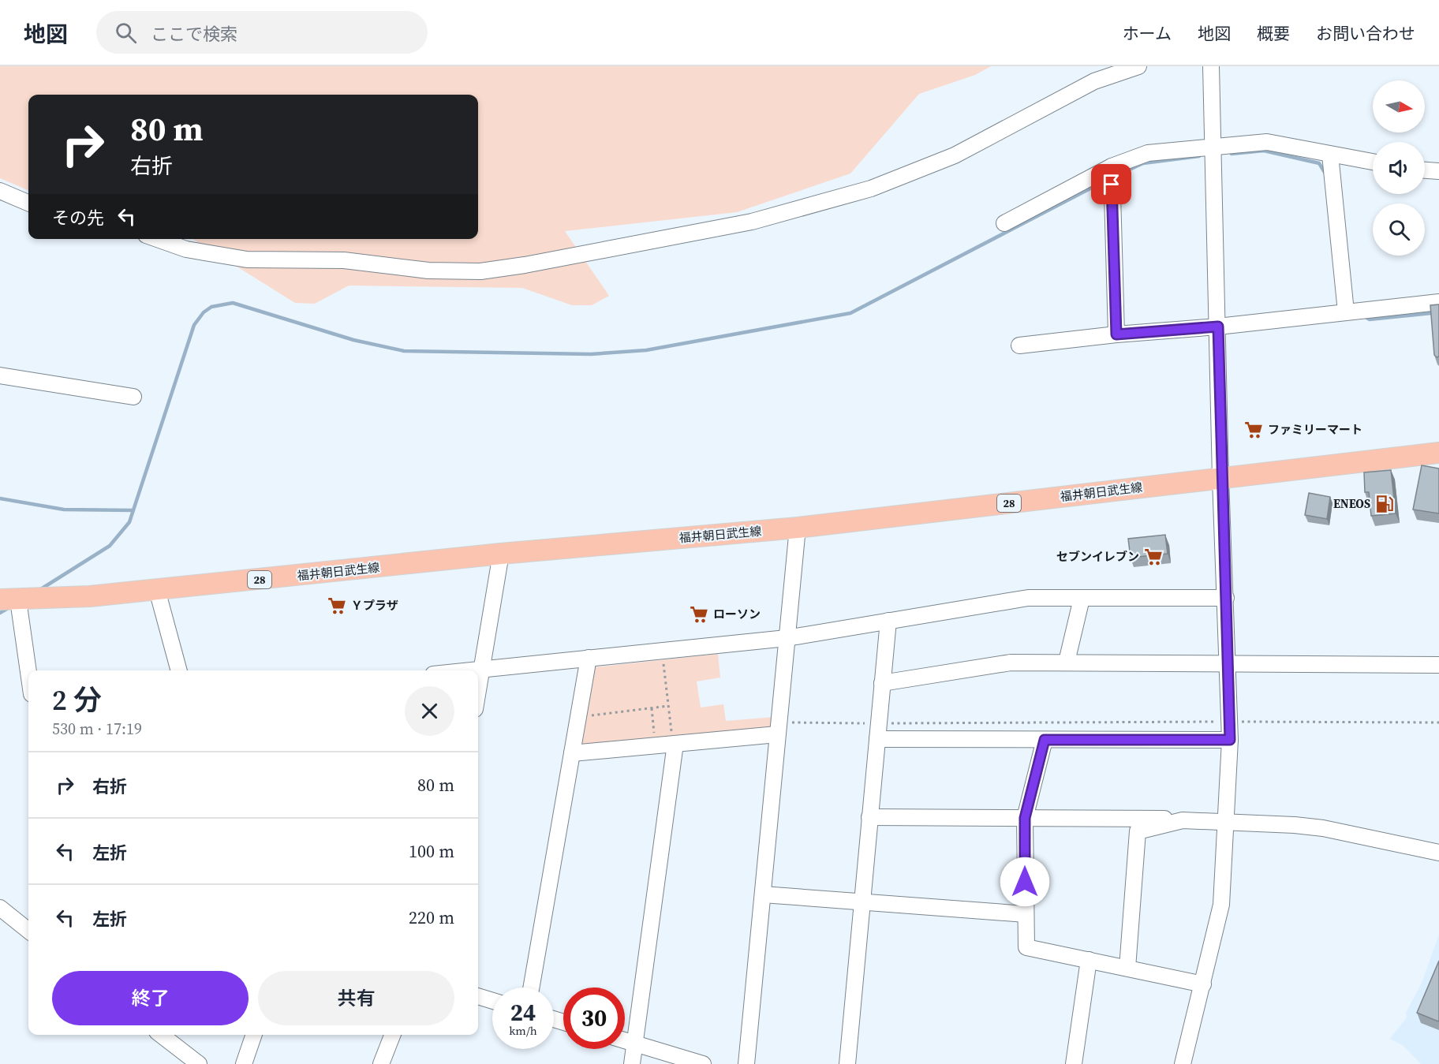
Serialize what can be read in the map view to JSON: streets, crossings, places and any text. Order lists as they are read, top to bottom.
{
  "streets": {
    "main road": ["福井朝日武生線", "28"]
  },
  "places": {
    "supermarket": [
      "ファミリーマート",
      "セブンイレブン",
      "Ｙプラザ",
      "ローソン"
    ],
    "fuel station": ["ENEOS"]
  },
  "north": "right",
  "page": {
    "header": "地図",
    "search": "ここで検索",
    "nav": [
      "ホーム",
      "地図",
      "概要",
      "お問い合わせ"
    ],
    "turn": ["80 m", "右折"],
    "then": "その先",
    "heading": ["2 分", "530 m · 17:19"],
    "list": [
      {
        "name": "右折",
        "value": "80 m"
      },
      {
        "name": "左折",
        "value": "100 m"
      },
      {
        "name": "左折",
        "value": "220 m"
      }
    ],
    "buttons": ["終了", "共有"],
    "speed": "24 km/h",
    "limit": "30"
  }
}
